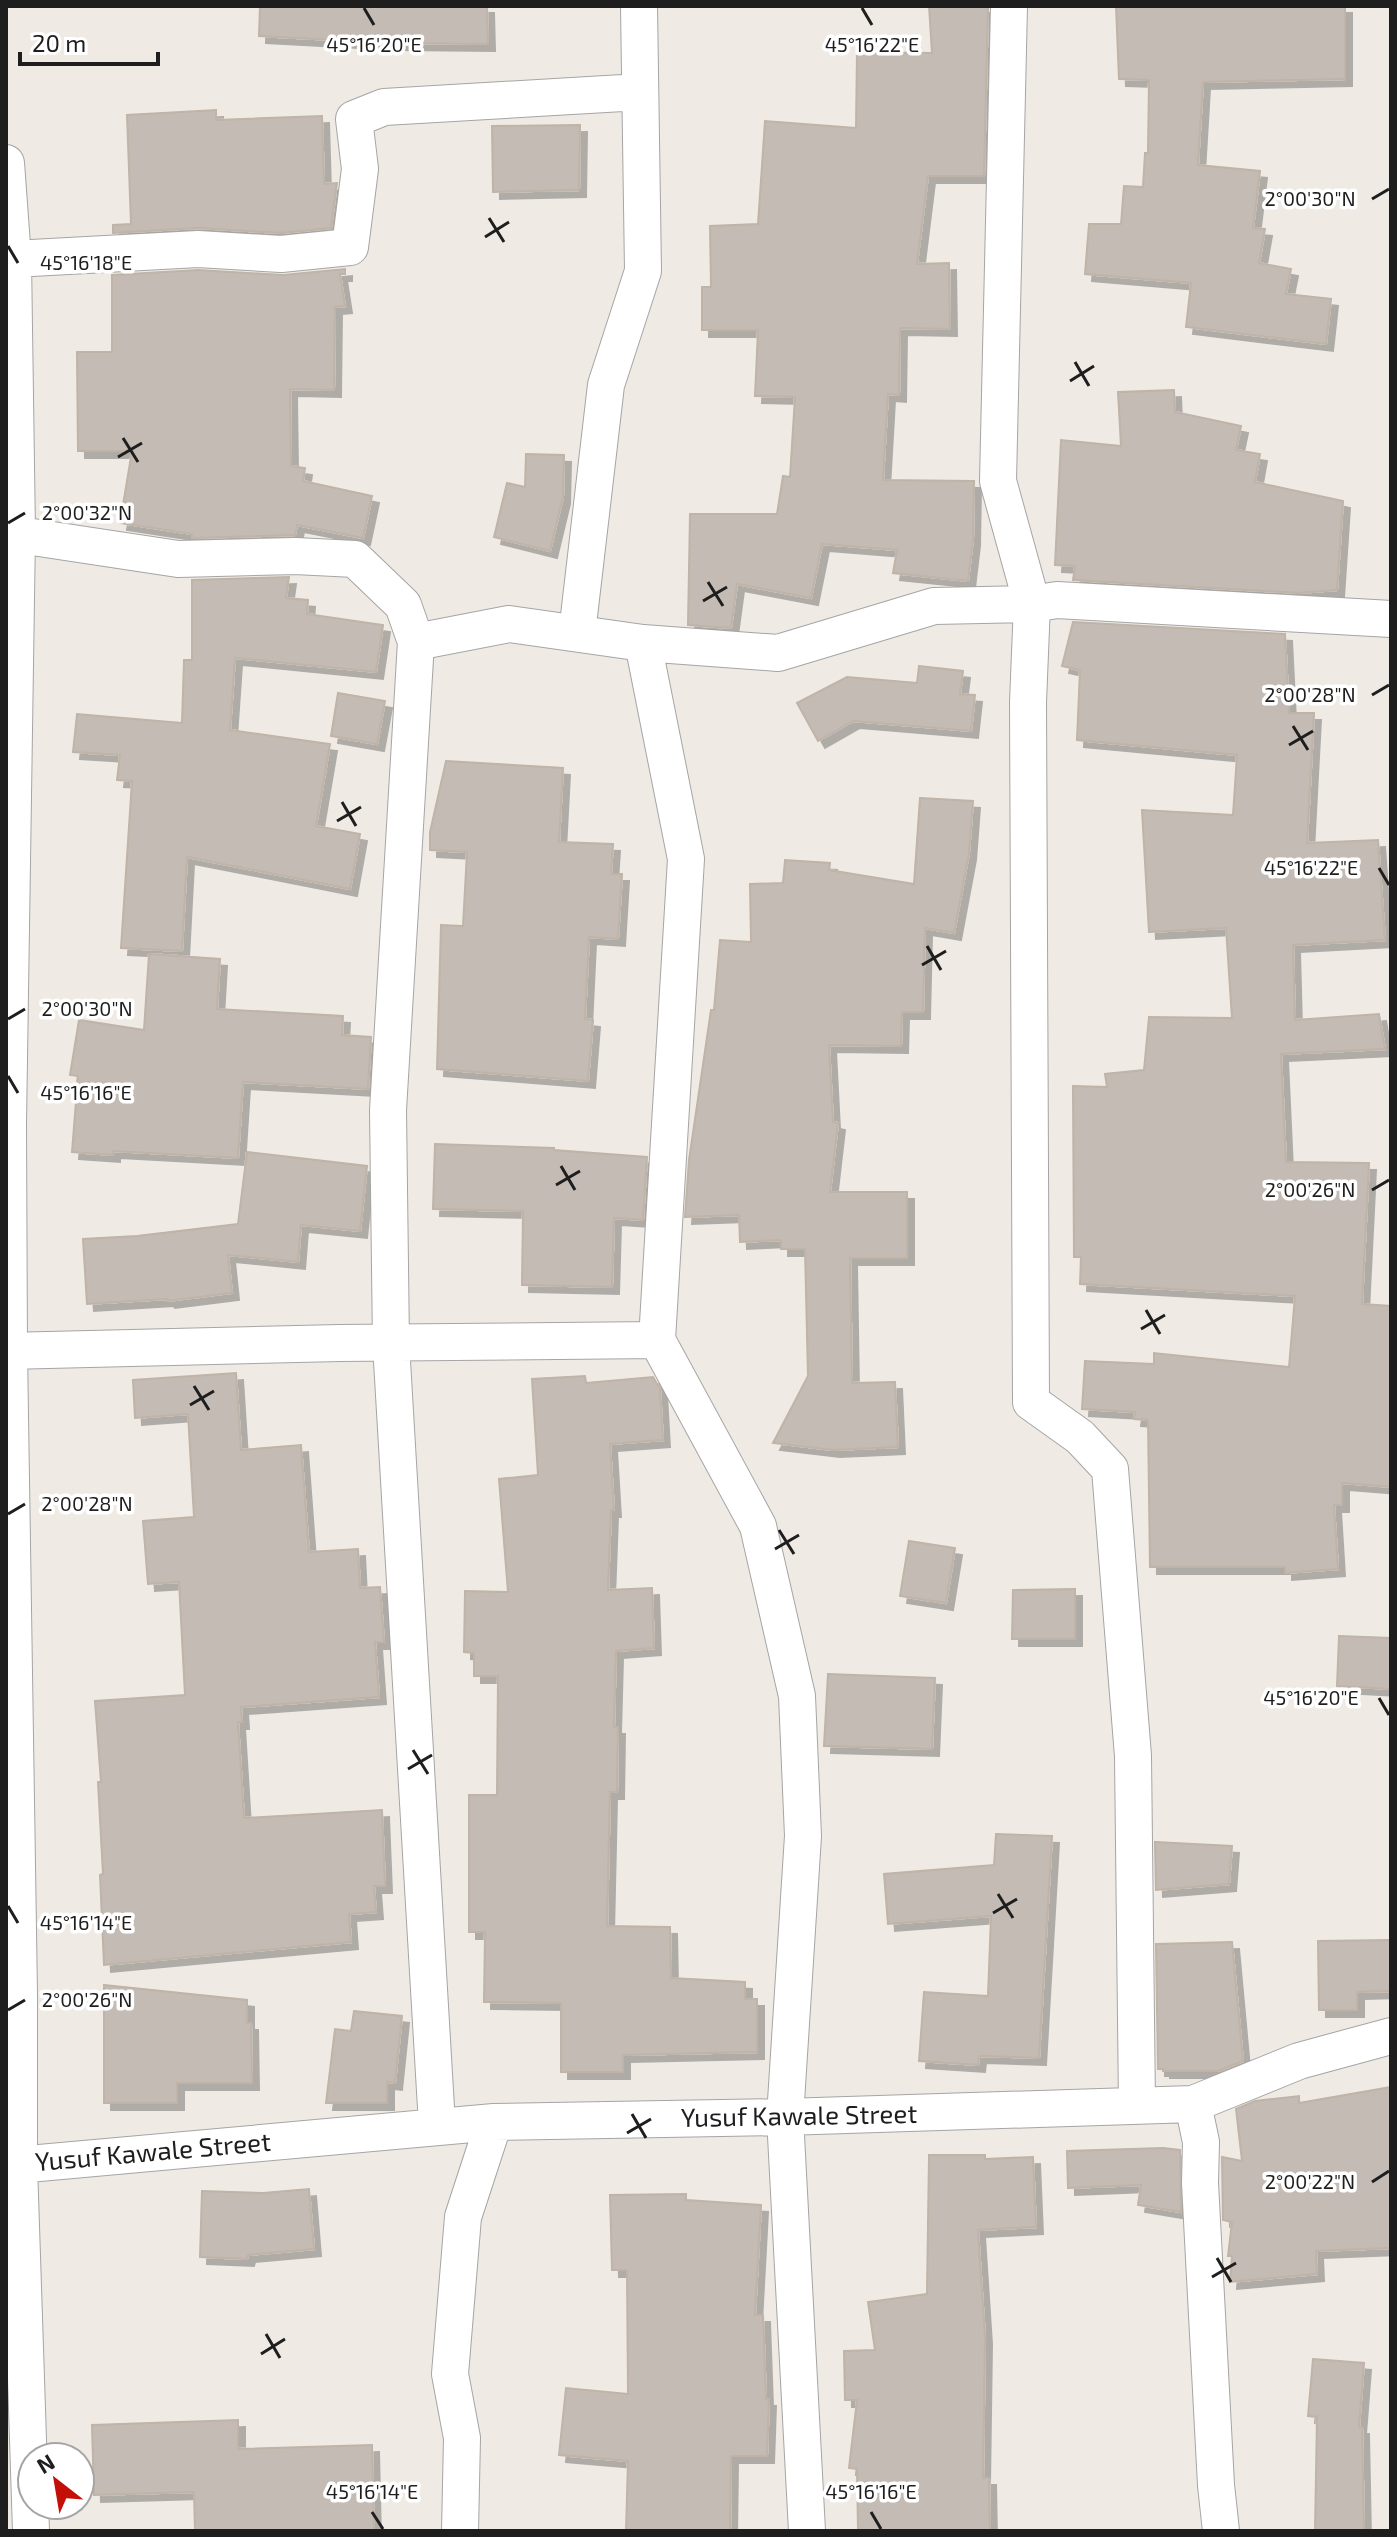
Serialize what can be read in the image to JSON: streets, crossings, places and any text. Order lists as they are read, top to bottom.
{
  "streets": {
    "street": ["Yusuf Kawale Street"]
  },
  "scale_bar": "20 m",
  "north": "top left",
  "coordinates": [
    "45°16'20\"E",
    "45°16'22\"E",
    "2°00'30\"N",
    "45°16'18\"E",
    "2°00'32\"N",
    "2°00'28\"N",
    "45°16'16\"E",
    "2°00'26\"N",
    "45°16'14\"E",
    "2°00'22\"N"
  ]
}
